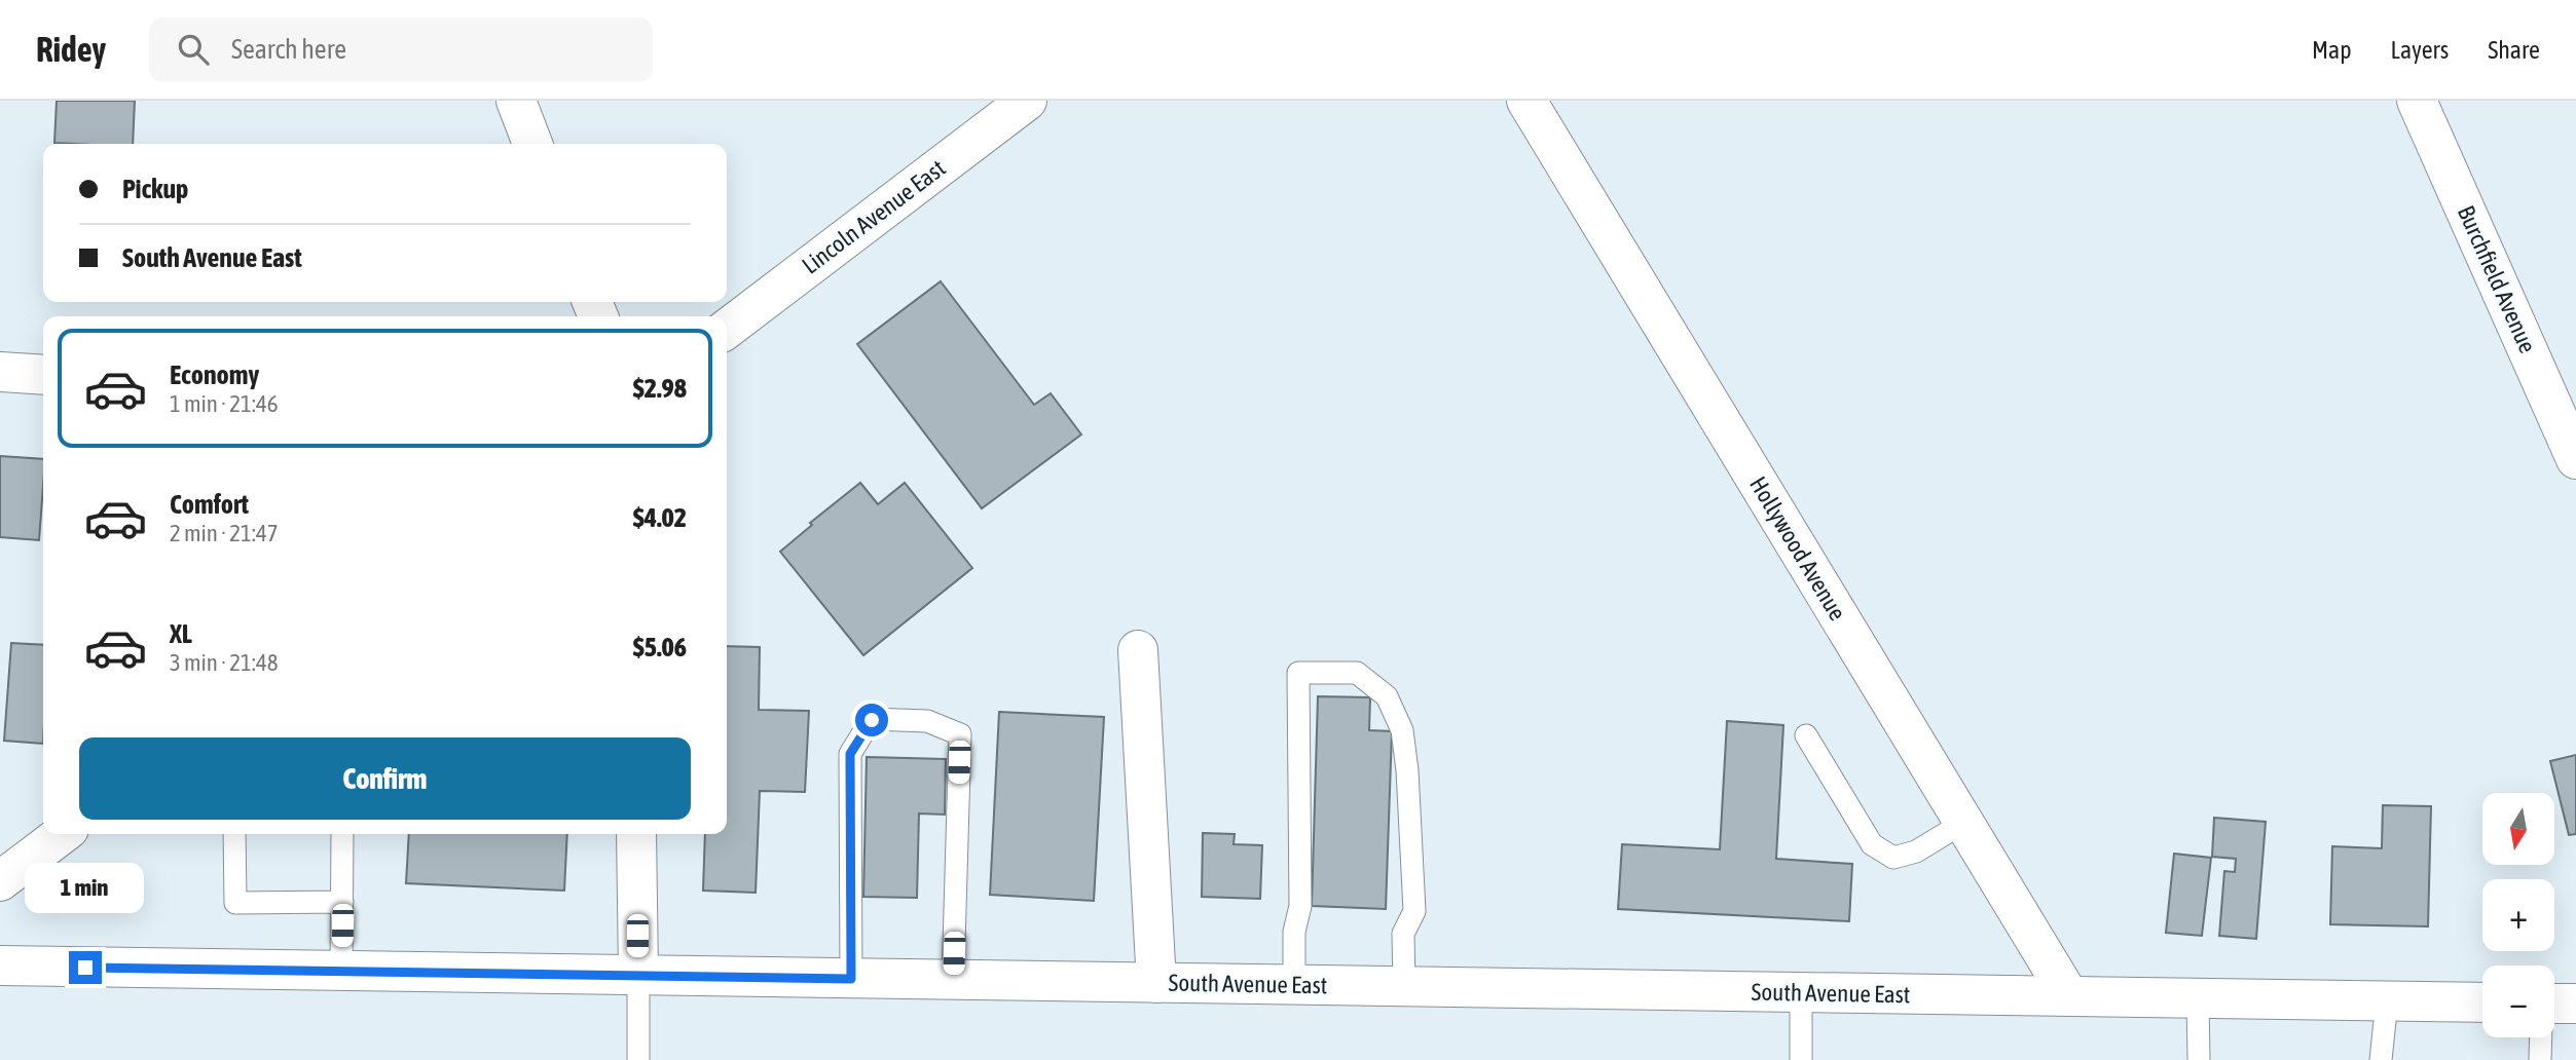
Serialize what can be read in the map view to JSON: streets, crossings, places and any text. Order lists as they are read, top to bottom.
{
  "streets": {
    "main road": [
      "Lincoln Avenue East",
      "Burchfield Avenue",
      "Hollywood Avenue",
      "South Avenue East"
    ]
  },
  "crossings": [
    ["Hollywood Avenue", "South Avenue East"]
  ],
  "north": "bottom",
  "page": {
    "header": "Ridey",
    "search": "Search here",
    "nav": ["Map", "Layers", "Share"],
    "banner": ["Pickup", "South Avenue East"],
    "list": [
      {
        "name": "Economy",
        "note": "1 min · 21:46",
        "value": "$2.98"
      },
      {
        "name": "Comfort",
        "note": "2 min · 21:47",
        "value": "$4.02"
      },
      {
        "name": "XL",
        "note": "3 min · 21:48",
        "value": "$5.06"
      }
    ],
    "buttons": "Confirm",
    "map_buttons": ["+", "−"],
    "bubble": "1 min"
  }
}
